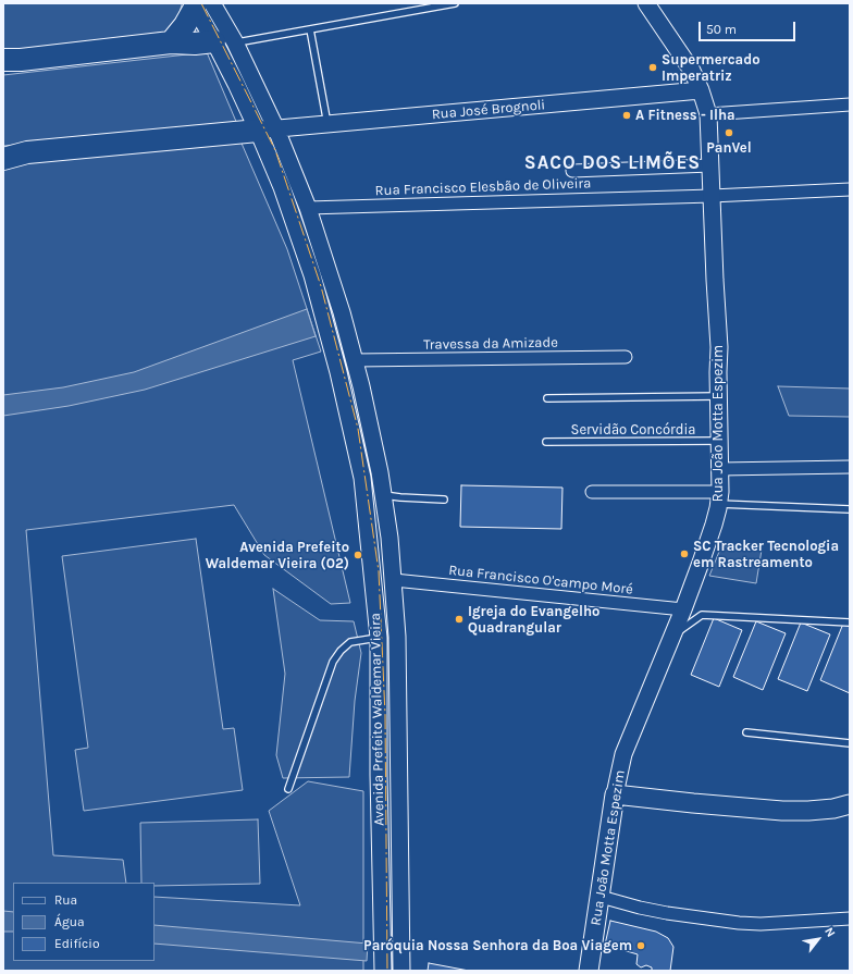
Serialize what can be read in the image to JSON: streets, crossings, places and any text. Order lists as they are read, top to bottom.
{
  "streets": {
    "main road": ["Rua José Brognoli", "Rua João Motta Espezim", "Avenida Prefeito Waldemar Vieira"],
    "street": ["Rua Francisco Elesbão de Oliveira", "Travessa da Amizade", "Rua Francisco O'campo Moré"],
    "lane": ["Servidão Concórdia"]
  },
  "crossings": [
    ["Rua José Brognoli", "Rua João Motta Espezim"],
    ["Rua José Brognoli", "Avenida Prefeito Waldemar Vieira"],
    ["Rua Francisco Elesbão de Oliveira", "Rua João Motta Espezim"],
    ["Rua Francisco Elesbão de Oliveira", "Avenida Prefeito Waldemar Vieira"],
    ["Travessa da Amizade", "Avenida Prefeito Waldemar Vieira"],
    ["Rua João Motta Espezim", "Servidão Concórdia"],
    ["Rua João Motta Espezim", "Rua Francisco O'campo Moré"],
    ["Rua Francisco O'campo Moré", "Avenida Prefeito Waldemar Vieira"]
  ],
  "districts": ["SACO DOS LIMÕES"],
  "places": [
    "Supermercado Imperatriz",
    "A Fitness - Ilha",
    "PanVel",
    "SC Tracker Tecnologia em Rastreamento",
    "Avenida Prefeito Waldemar Vieira (02)",
    "Igreja do Evangelho Quadrangular",
    "Paróquia Nossa Senhora da Boa Viagem"
  ],
  "legend": ["Rua", "Água", "Edifício"],
  "scale_bar": "50 m",
  "north": "top right"
}
